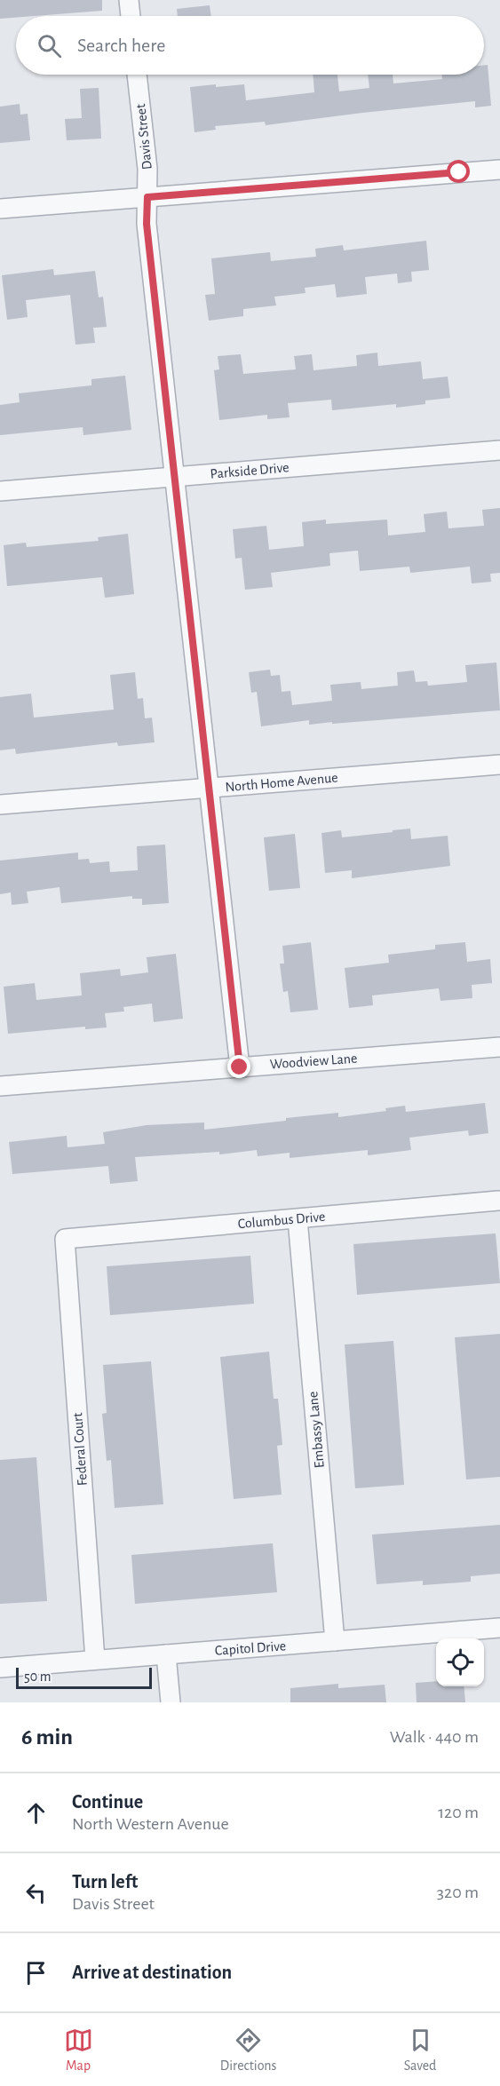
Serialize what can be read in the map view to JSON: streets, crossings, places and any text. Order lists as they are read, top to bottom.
{
  "streets": {
    "street": [
      "Davis Street",
      "Parkside Drive",
      "North Home Avenue",
      "Woodview Lane",
      "Columbus Drive",
      "Embassy Lane",
      "Federal Court",
      "Capitol Drive"
    ]
  },
  "crossings": [
    ["Davis Street", "Parkside Drive"],
    ["Davis Street", "North Home Avenue"],
    ["Davis Street", "Woodview Lane"],
    ["Columbus Drive", "Embassy Lane"],
    ["Columbus Drive", "Federal Court"],
    ["Embassy Lane", "Capitol Drive"],
    ["Federal Court", "Capitol Drive"]
  ],
  "scale_bar": "50 m",
  "page": {
    "search": "Search here",
    "scale": "50 m",
    "heading": ["6 min", "Walk · 440 m"],
    "list": [
      ["Continue", "North Western Avenue", "120 m"],
      ["Turn left", "Davis Street", "320 m"],
      "Arrive at destination"
    ],
    "nav": ["Map", "Directions", "Saved"]
  }
}
